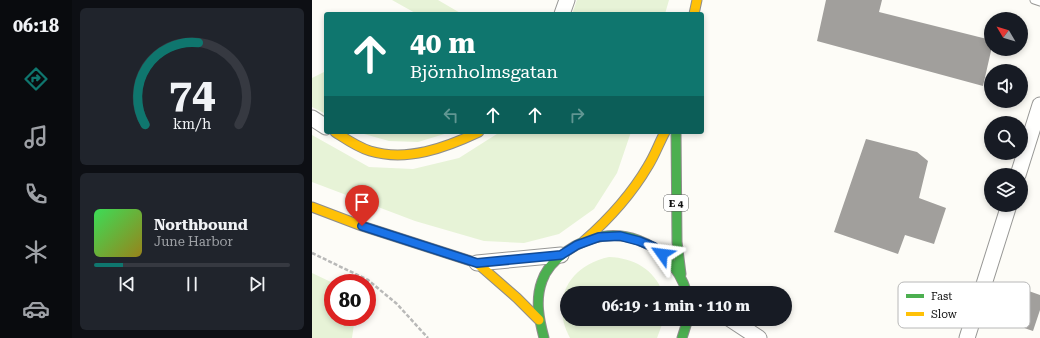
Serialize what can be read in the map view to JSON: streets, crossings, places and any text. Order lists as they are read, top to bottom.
{
  "streets": {
    "main road": ["E 4"]
  },
  "legend": ["Fast", "Slow"],
  "north": "top left",
  "page": {
    "tabs": "06:18",
    "turn": ["40 m", "Björnholmsgatan"],
    "song": ["Northbound", "June Harbor"],
    "limit": "80",
    "trip": "06:19 · 1 min · 110 m",
    "gauge": ["74", "km/h"]
  }
}
